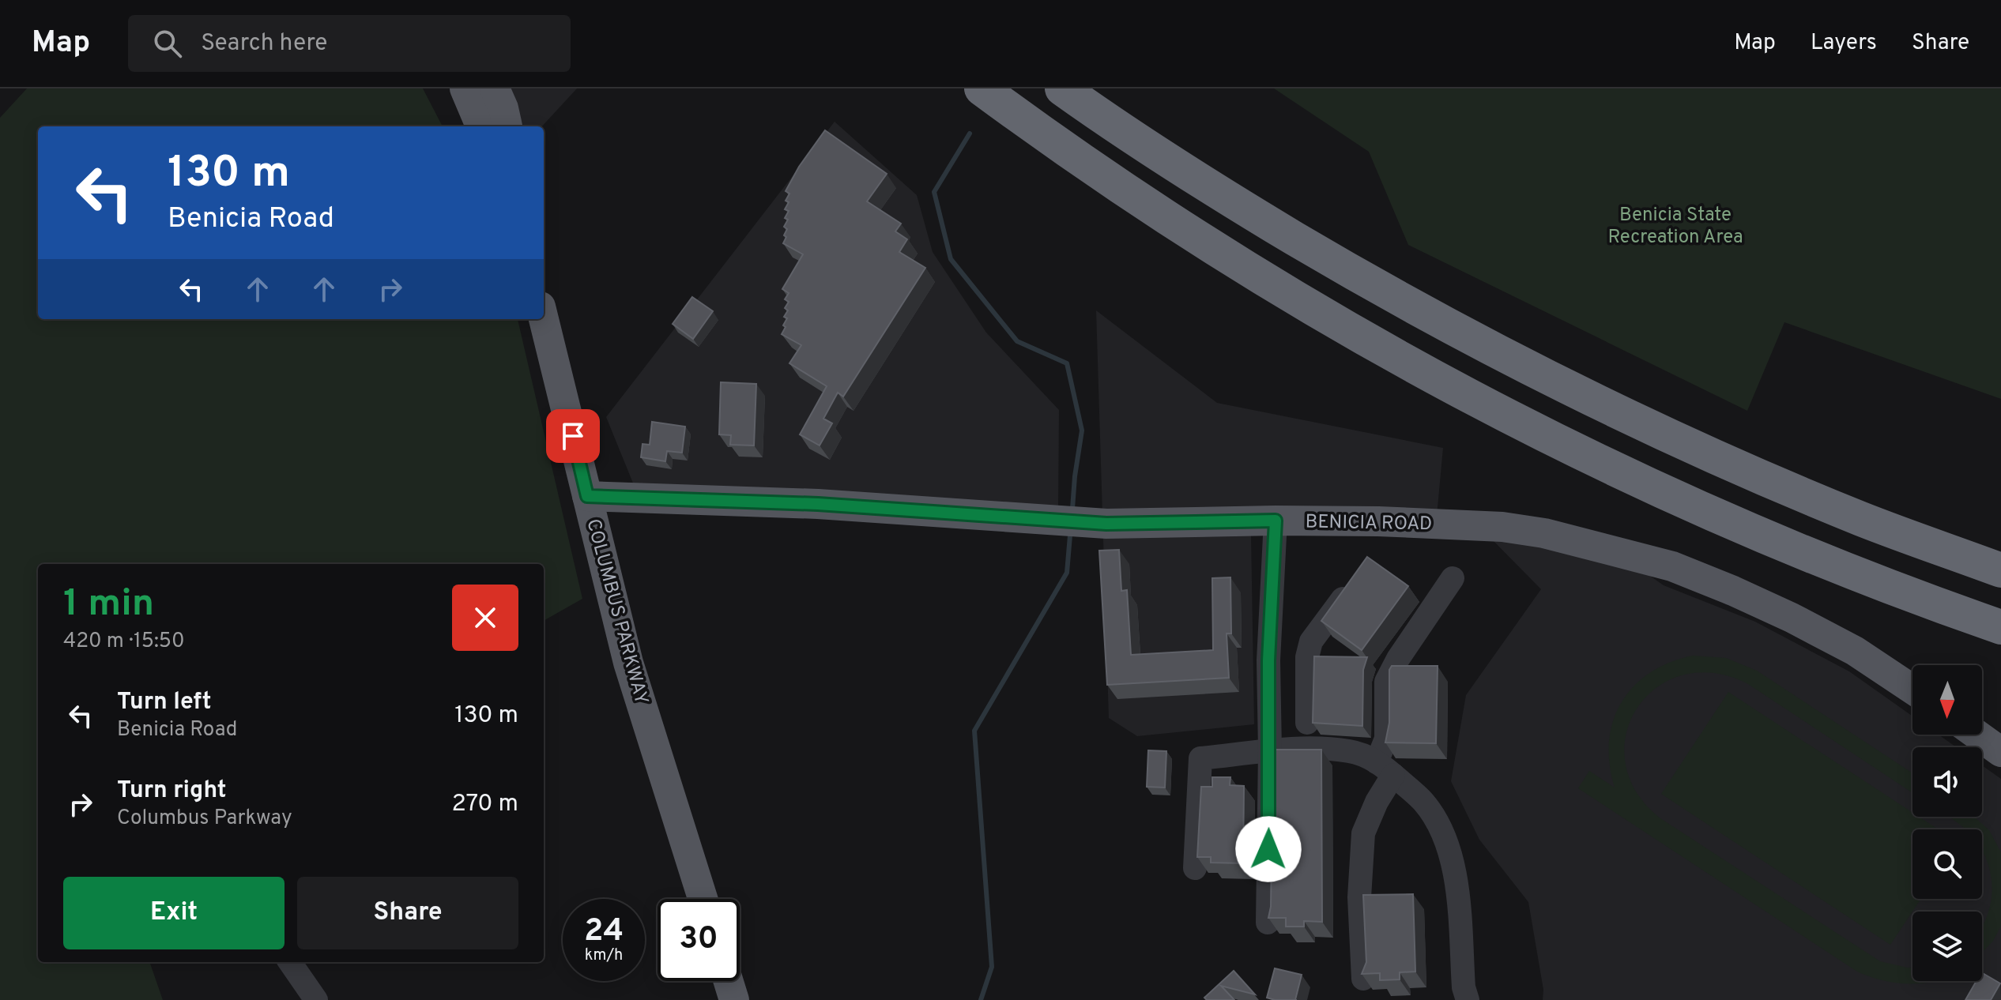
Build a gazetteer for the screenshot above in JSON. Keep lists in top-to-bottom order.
{
  "streets": {
    "main road": ["BENICIA ROAD", "COLUMBUS PARKWAY"]
  },
  "crossings": [
    ["BENICIA ROAD", "COLUMBUS PARKWAY"]
  ],
  "parks": ["Benicia State Recreation Area"],
  "north": "bottom",
  "page": {
    "header": "Map",
    "search": "Search here",
    "nav": ["Map", "Layers", "Share"],
    "turn": ["130 m", "Benicia Road"],
    "heading": ["1 min", "420 m · 15:50"],
    "list": [
      {
        "name": "Turn left",
        "note": "Benicia Road",
        "value": "130 m"
      },
      {
        "name": "Turn right",
        "note": "Columbus Parkway",
        "value": "270 m"
      }
    ],
    "buttons": ["Exit", "Share"],
    "speed": "24 km/h",
    "limit": "30"
  }
}
